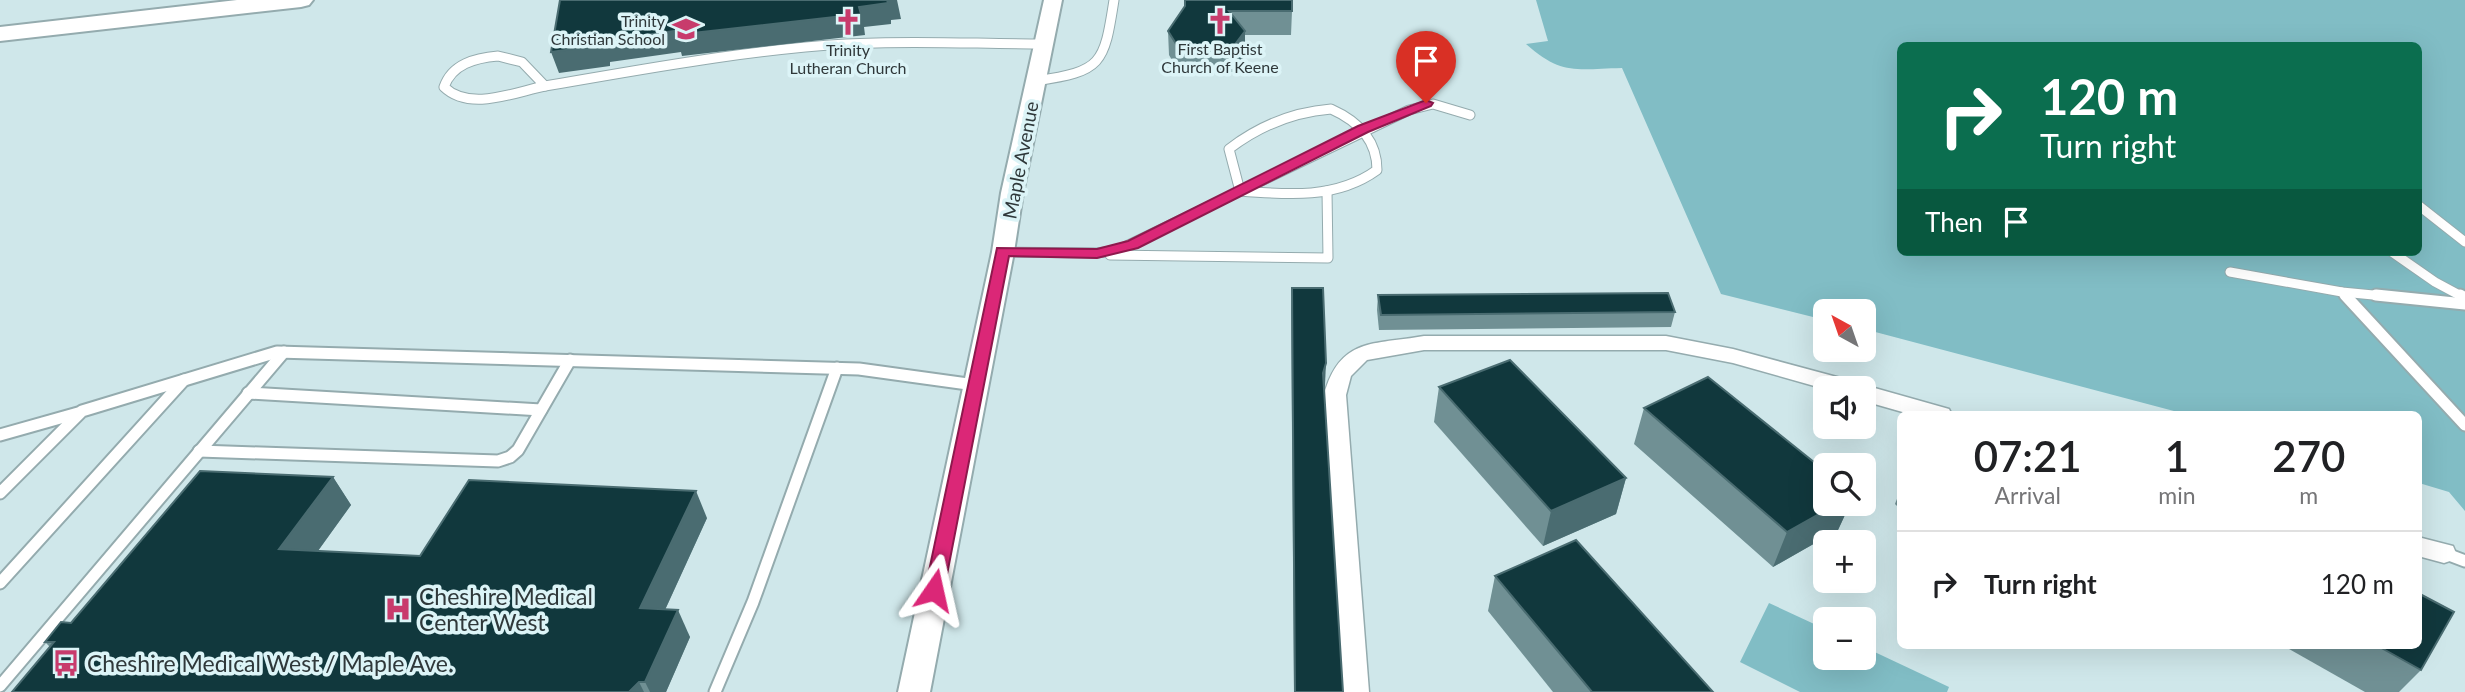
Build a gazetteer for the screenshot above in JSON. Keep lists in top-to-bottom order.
{
  "streets": {
    "street": ["Maple Avenue"]
  },
  "places": {
    "church": ["First Baptist Church of Keene", "Trinity Lutheran Church"],
    "school or university": ["Trinity Christian School"],
    "hospital": ["Cheshire Medical Center West"],
    "bus stop": ["Cheshire Medical West / Maple Ave."]
  },
  "north": "top left",
  "page": {
    "turn": ["120 m", "Turn right"],
    "then": "Then",
    "map_buttons": ["+", "−"],
    "eta": [
      "07:21",
      "Arrival",
      "1",
      "min",
      "270",
      "m"
    ],
    "list": [
      {
        "name": "Turn right",
        "value": "120 m"
      }
    ]
  }
}
